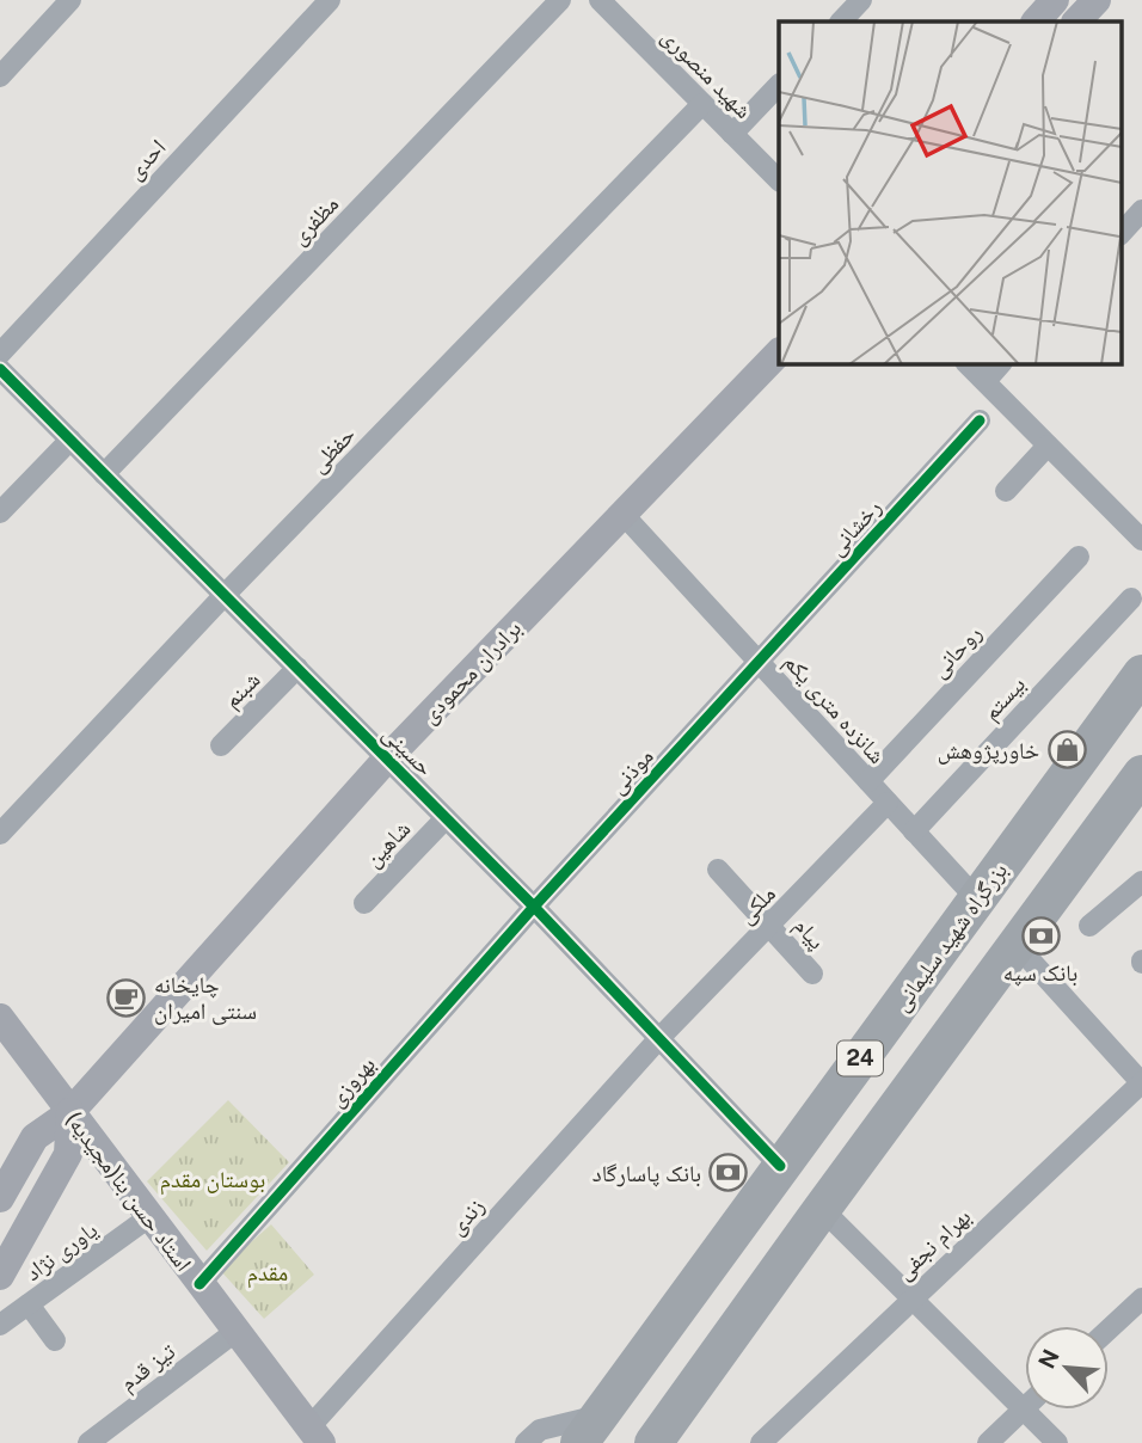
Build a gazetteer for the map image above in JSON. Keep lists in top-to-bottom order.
{
  "streets": {
    "highway": ["بزرگراه شهید سلیمانی", "24"],
    "main road": ["برادران محمودی", "استاد حسن بنا(مجیدیه)"],
    "street": [
      "شهید منصوری",
      "احدی",
      "مظفری",
      "حفظی",
      "رخشانی",
      "روحانی",
      "شبنم",
      "بیستم",
      "شانزده متری یکم",
      "حسینی",
      "موذنی",
      "شاهین",
      "ملکی",
      "پیام",
      "بهروزی",
      "زندی",
      "بهرام نجفی",
      "یاوری نژاد",
      "تیز قدم"
    ]
  },
  "crossings": [
    ["شهید منصوری", "حفظی"],
    ["مظفری", "حسینی"],
    ["حفظی", "حسینی"],
    ["رخشانی", "شانزده متری یکم"],
    ["رخشانی", "موذنی"],
    ["روحانی", "شانزده متری یکم"],
    ["برادران محمودی", "شانزده متری یکم"],
    ["برادران محمودی", "حسینی"],
    ["برادران محمودی", "استاد حسن بنا(مجیدیه)"],
    ["شبنم", "حسینی"],
    ["بیستم", "شانزده متری یکم"],
    ["شانزده متری یکم", "موذنی"],
    ["شانزده متری یکم", "ملکی"],
    ["شانزده متری یکم", "بزرگراه شهید سلیمانی"],
    ["حسینی", "موذنی"],
    ["حسینی", "شاهین"],
    ["حسینی", "ملکی"],
    ["حسینی", "بزرگراه شهید سلیمانی"],
    ["حسینی", "بهروزی"],
    ["حسینی", "زندی"],
    ["موذنی", "بهروزی"],
    ["ملکی", "پیام"],
    ["ملکی", "زندی"],
    ["بهروزی", "استاد حسن بنا(مجیدیه)"],
    ["استاد حسن بنا(مجیدیه)", "زندی"],
    ["استاد حسن بنا(مجیدیه)", "یاوری نژاد"],
    ["استاد حسن بنا(مجیدیه)", "تیز قدم"]
  ],
  "parks": ["بوستان مقدم", "مقدم"],
  "places": {
    "shop": ["خاورپژوهش"],
    "bank": ["بانک سپه", "بانک پاسارگاد"],
    "cafe": ["چایخانه سنتی امیران"]
  },
  "north": "top left"
}
